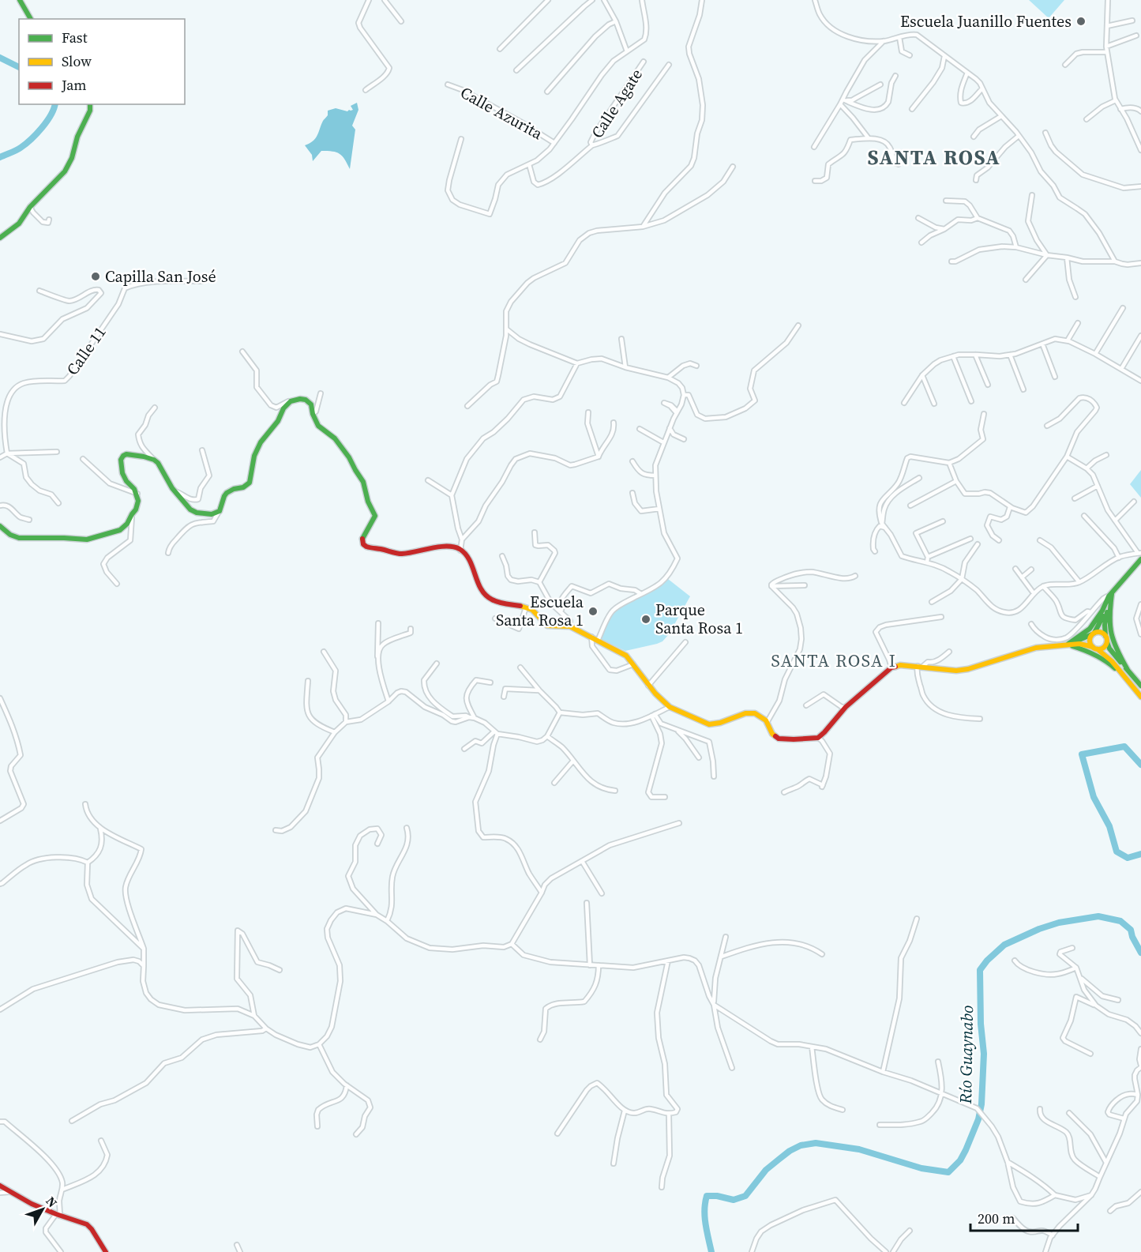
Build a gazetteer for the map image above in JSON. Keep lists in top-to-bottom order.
{
  "streets": {
    "street": ["Calle Agate", "Calle Azurita", "Calle 11"]
  },
  "districts": ["SANTA ROSA", "SANTA ROSA I"],
  "water": ["Río Guaynabo"],
  "places": [
    "Escuela Juanillo Fuentes",
    "Capilla San José",
    "Escuela Santa Rosa 1",
    "Parque Santa Rosa 1"
  ],
  "legend": ["Fast", "Slow", "Jam"],
  "scale_bar": "200 m",
  "north": "top right"
}
